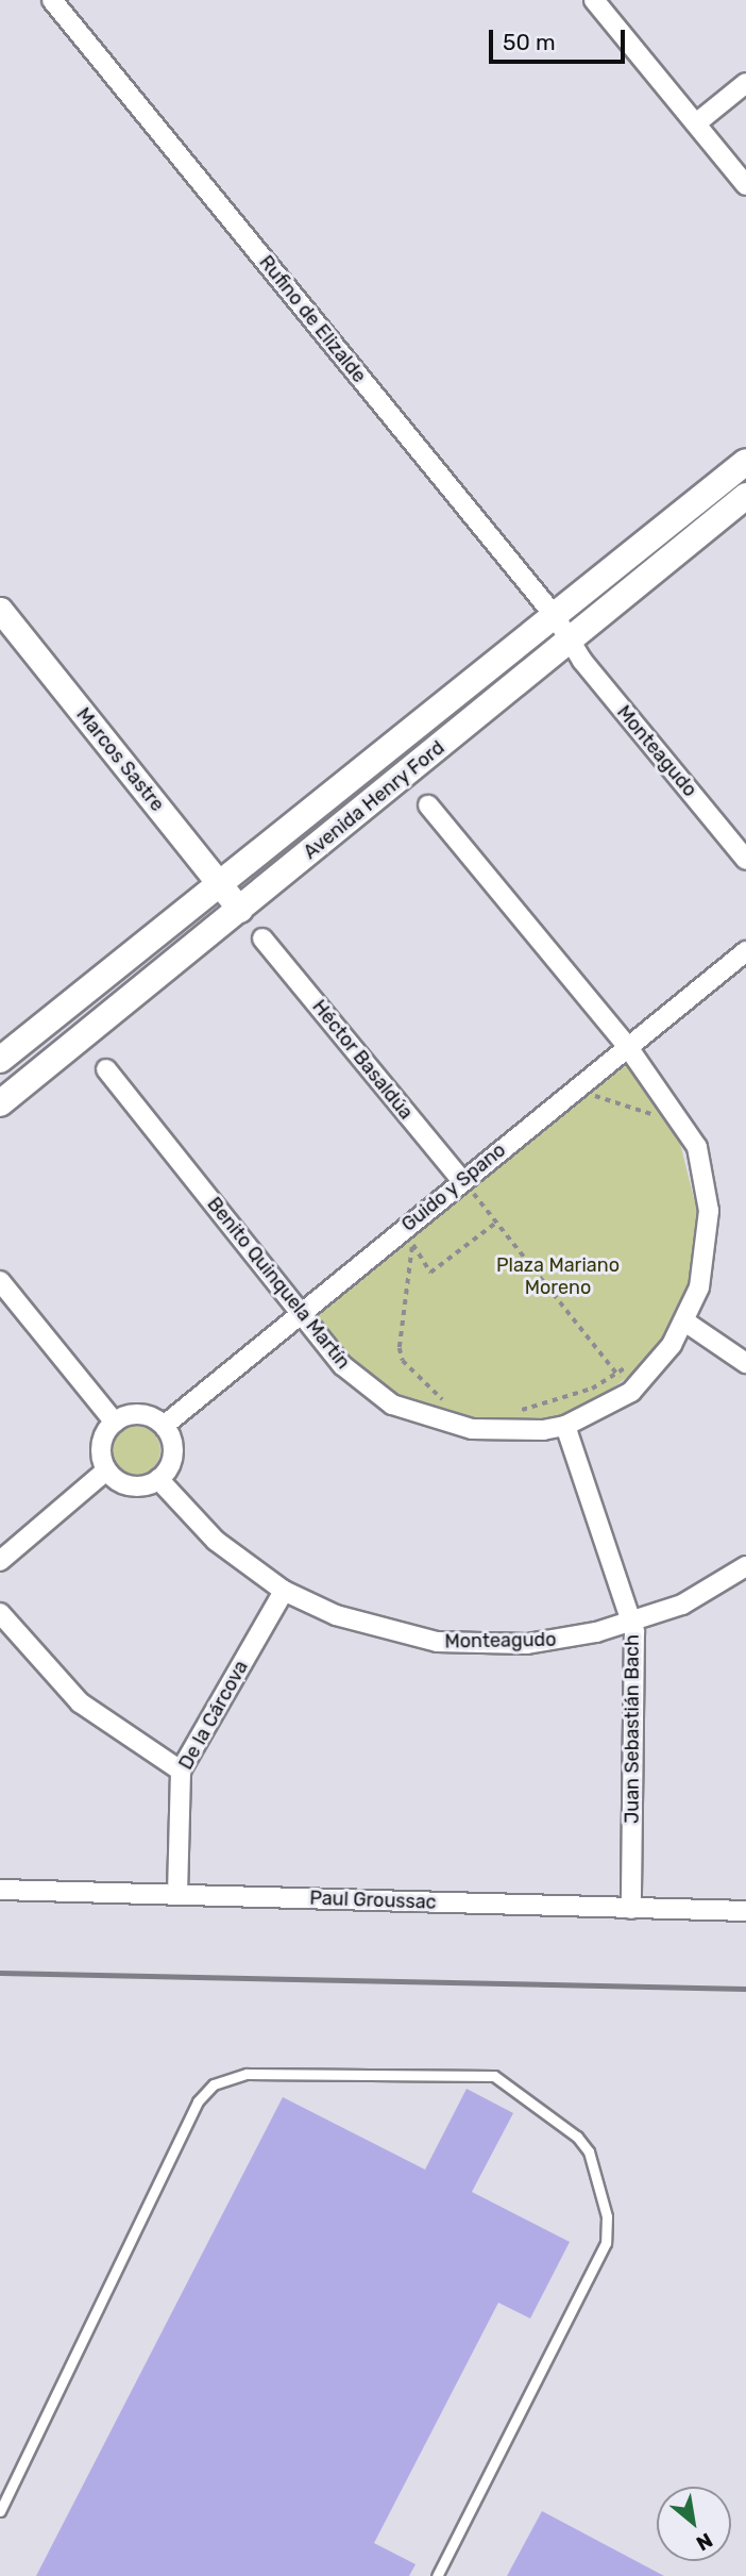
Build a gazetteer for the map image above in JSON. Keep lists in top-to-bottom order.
{
  "streets": {
    "main road": ["Avenida Henry Ford"],
    "street": [
      "Rufino de Elizalde",
      "Monteagudo",
      "Marcos Sastre",
      "Héctor Basaldúa",
      "Guido y Spano",
      "Benito Quinquela Martín",
      "De la Cárcova",
      "Juan Sebastián Bach",
      "Paul Groussac"
    ]
  },
  "crossings": [
    ["Rufino de Elizalde", "Monteagudo"],
    ["Rufino de Elizalde", "Avenida Henry Ford"],
    ["Monteagudo", "Avenida Henry Ford"],
    ["Monteagudo", "Guido y Spano"],
    ["Monteagudo", "De la Cárcova"],
    ["Monteagudo", "Juan Sebastián Bach"],
    ["Marcos Sastre", "Avenida Henry Ford"],
    ["Héctor Basaldúa", "Guido y Spano"],
    ["Guido y Spano", "Benito Quinquela Martín"],
    ["Benito Quinquela Martín", "Juan Sebastián Bach"],
    ["De la Cárcova", "Paul Groussac"],
    ["Juan Sebastián Bach", "Paul Groussac"]
  ],
  "parks": ["Plaza Mariano Moreno"],
  "scale_bar": "50 m",
  "north": "bottom right"
}
